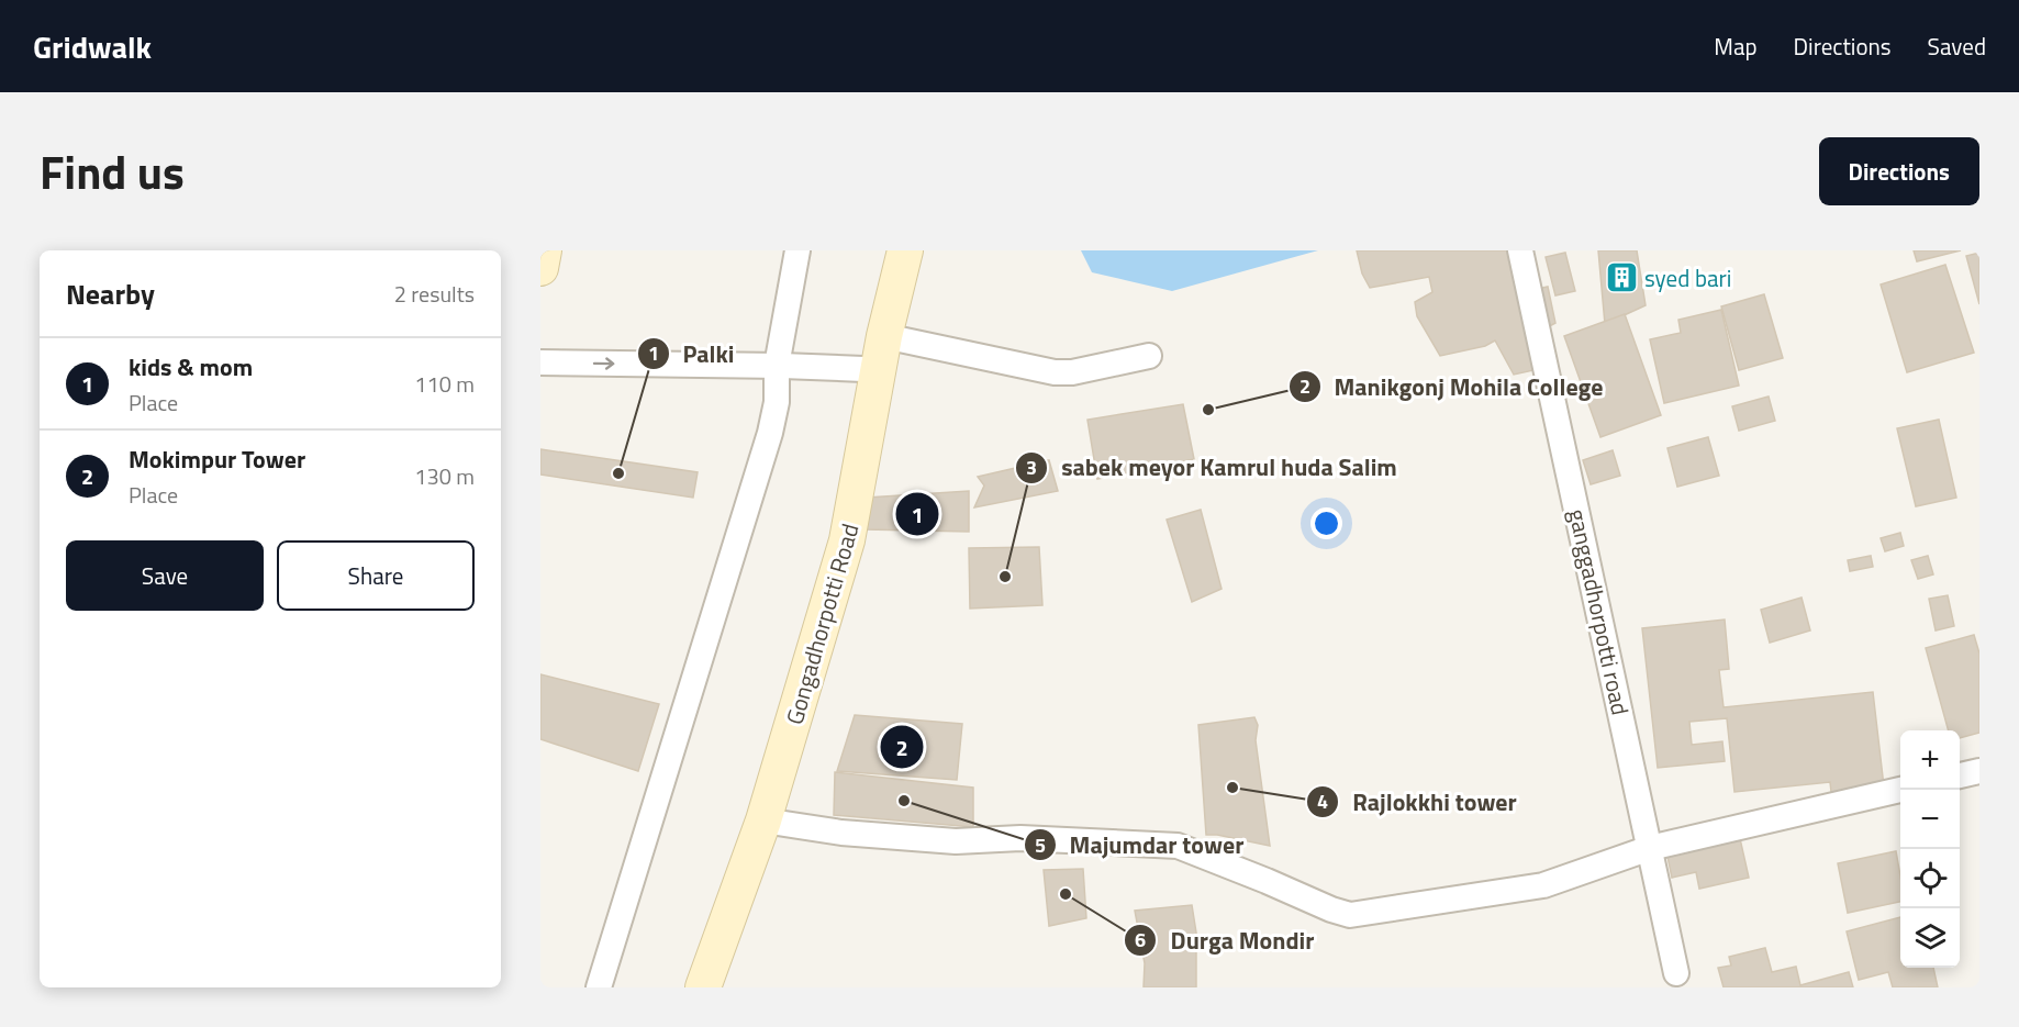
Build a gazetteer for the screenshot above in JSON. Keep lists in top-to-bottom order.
{
  "streets": {
    "street": ["ganggadhorpotti road", "Gongadhorpotti Road"]
  },
  "places": {
    "building": ["syed bari"],
    "other": [
      "Manikgonj Mohila College",
      "Palki",
      "sabek meyor Kamrul huda Salim",
      "Rajlokkhi tower",
      "Majumdar tower",
      "Durga Mondir"
    ]
  },
  "page": {
    "header": "Gridwalk",
    "nav": ["Map", "Directions", "Saved"],
    "title": "Find us",
    "buttons": [
      "Directions",
      ["Save", "Share"]
    ],
    "heading": ["Nearby", "2 results"],
    "list": [
      {
        "mark": "1",
        "name": "kids & mom",
        "note": "Place",
        "value": "110 m"
      },
      {
        "mark": "2",
        "name": "Mokimpur Tower",
        "note": "Place",
        "value": "130 m"
      }
    ],
    "pins": ["1", "2"],
    "map_buttons": ["+", "−"]
  }
}
